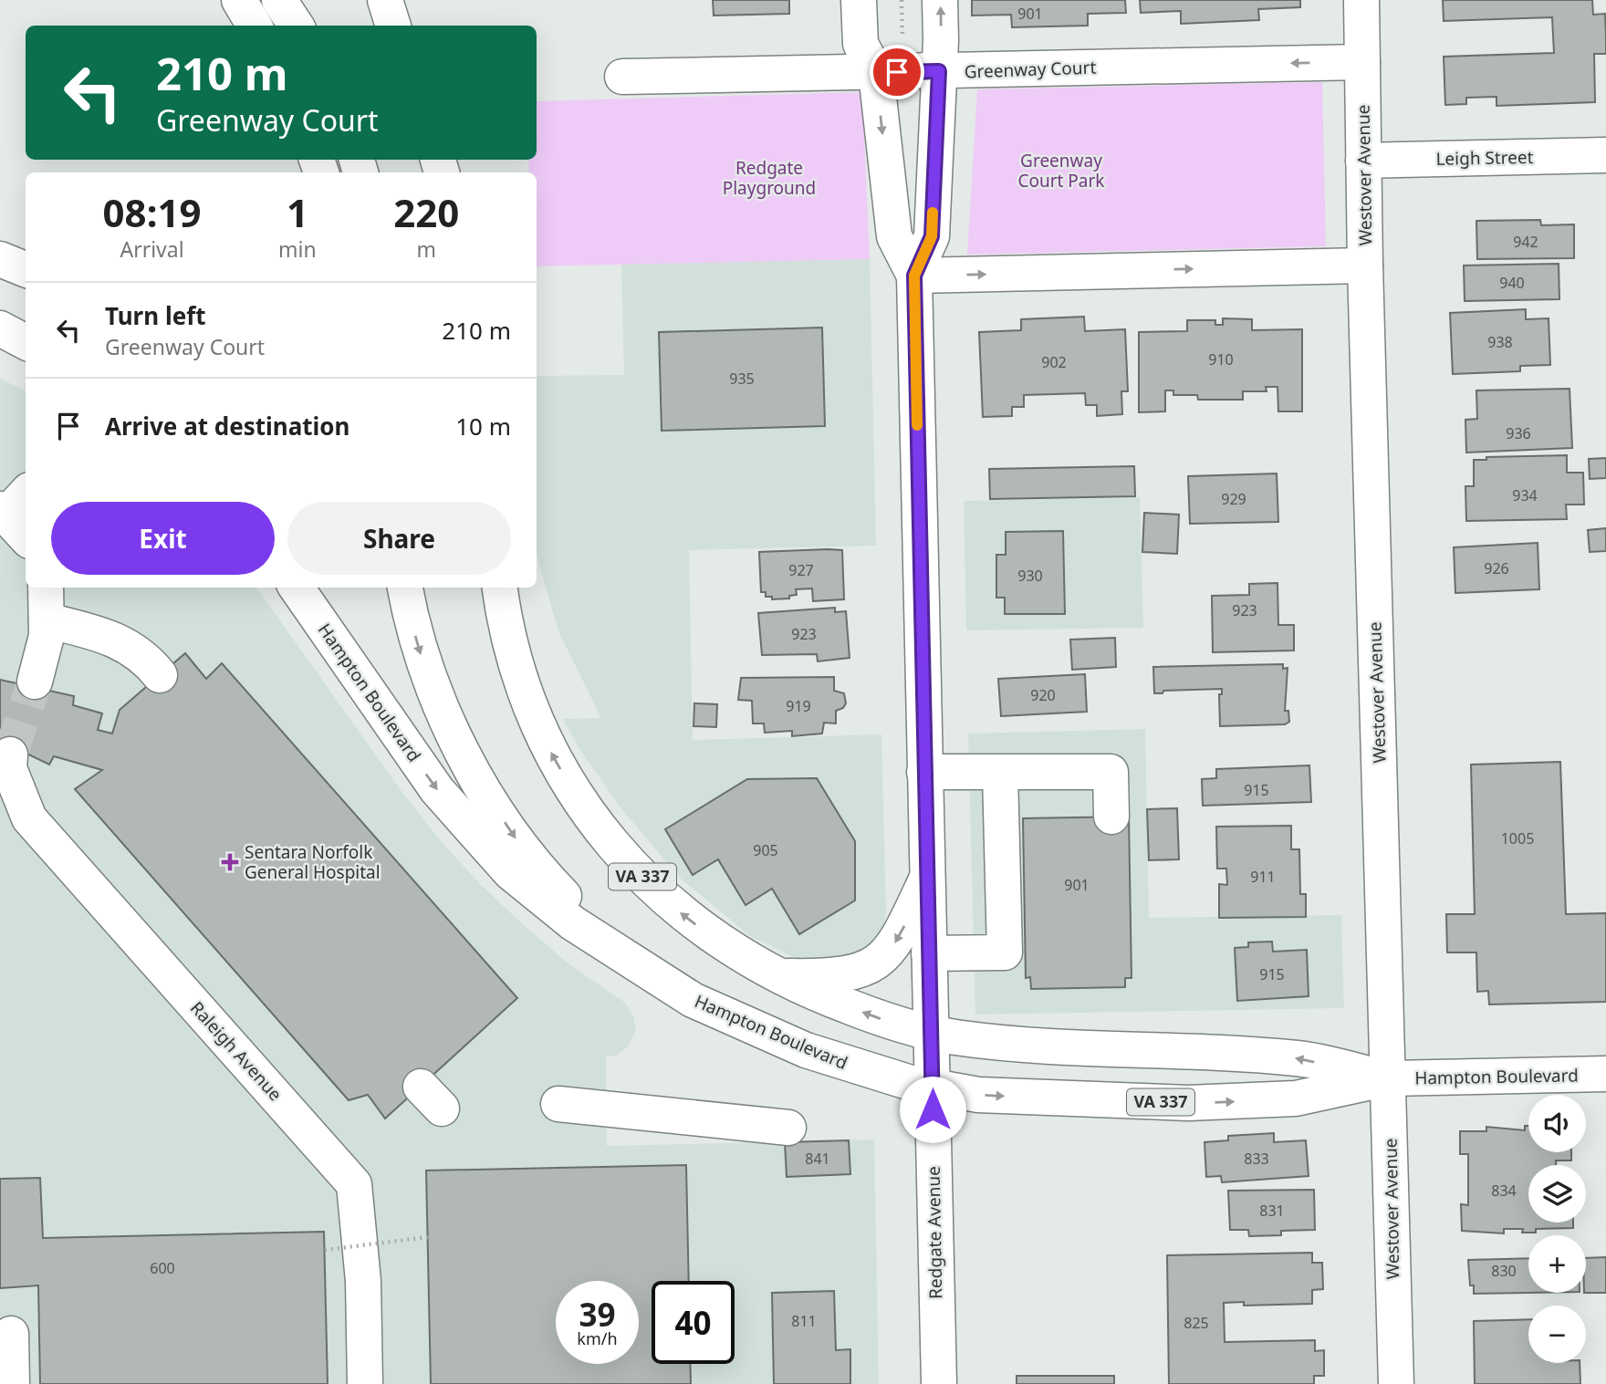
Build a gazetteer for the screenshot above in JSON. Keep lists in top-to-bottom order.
{
  "streets": {
    "main road": [
      "Greenway Court",
      "Leigh Street",
      "Westover Avenue",
      "Hampton Boulevard",
      "VA 337",
      "Raleigh Avenue",
      "Redgate Avenue"
    ]
  },
  "crossings": [
    ["Greenway Court", "Westover Avenue"],
    ["Greenway Court", "Redgate Avenue"],
    ["Leigh Street", "Westover Avenue"],
    ["Westover Avenue", "Hampton Boulevard"],
    ["Hampton Boulevard", "Redgate Avenue"]
  ],
  "parks": ["Greenway Court Park", "Redgate Playground"],
  "places": {
    "health": ["Sentara Norfolk General Hospital"]
  },
  "house_numbers": [
    "901",
    "942",
    "940",
    "938",
    "910",
    "902",
    "935",
    "936",
    "934",
    "929",
    "926",
    "927",
    "930",
    "923",
    "923",
    "920",
    "919",
    "915",
    "1005",
    "905",
    "911",
    "901",
    "915",
    "841",
    "833",
    "834",
    "831",
    "600",
    "830",
    "811",
    "825"
  ],
  "page": {
    "turn": ["210 m", "Greenway Court"],
    "eta": [
      "08:19",
      "Arrival",
      "1",
      "min",
      "220",
      "m"
    ],
    "list": [
      {
        "name": "Turn left",
        "note": "Greenway Court",
        "value": "210 m"
      },
      {
        "name": "Arrive at destination",
        "value": "10 m"
      }
    ],
    "buttons": ["Exit", "Share"],
    "map_buttons": ["+", "−"],
    "speed": "39 km/h",
    "limit": "40"
  }
}
